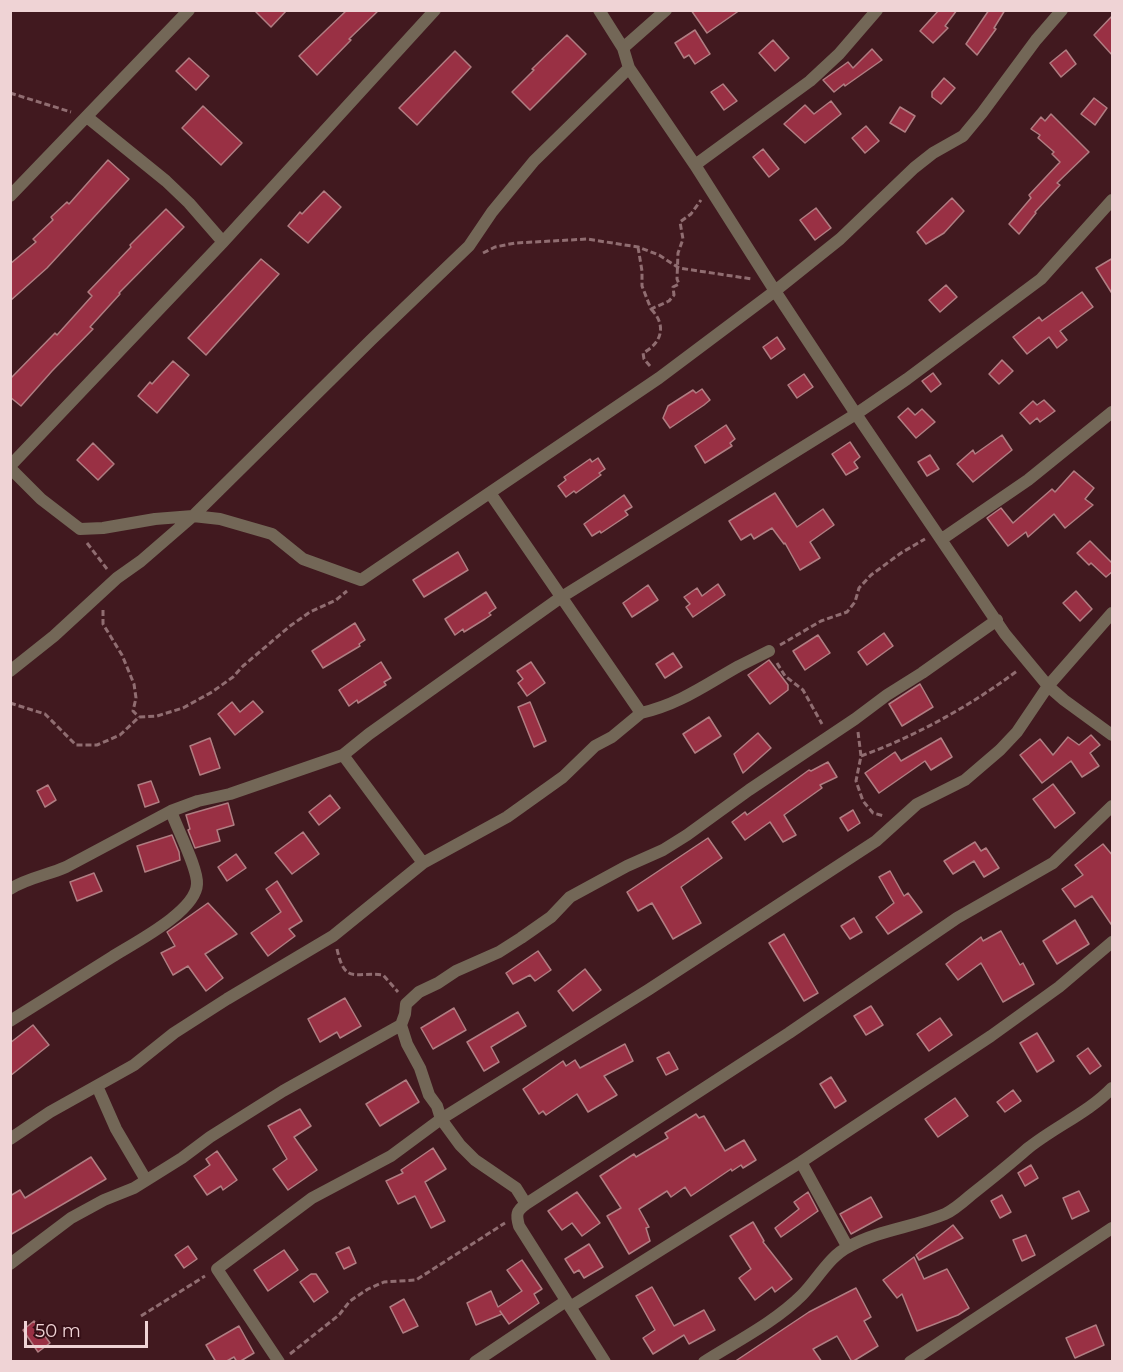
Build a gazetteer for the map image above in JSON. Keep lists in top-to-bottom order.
{
  "scale_bar": "50 m"
}
